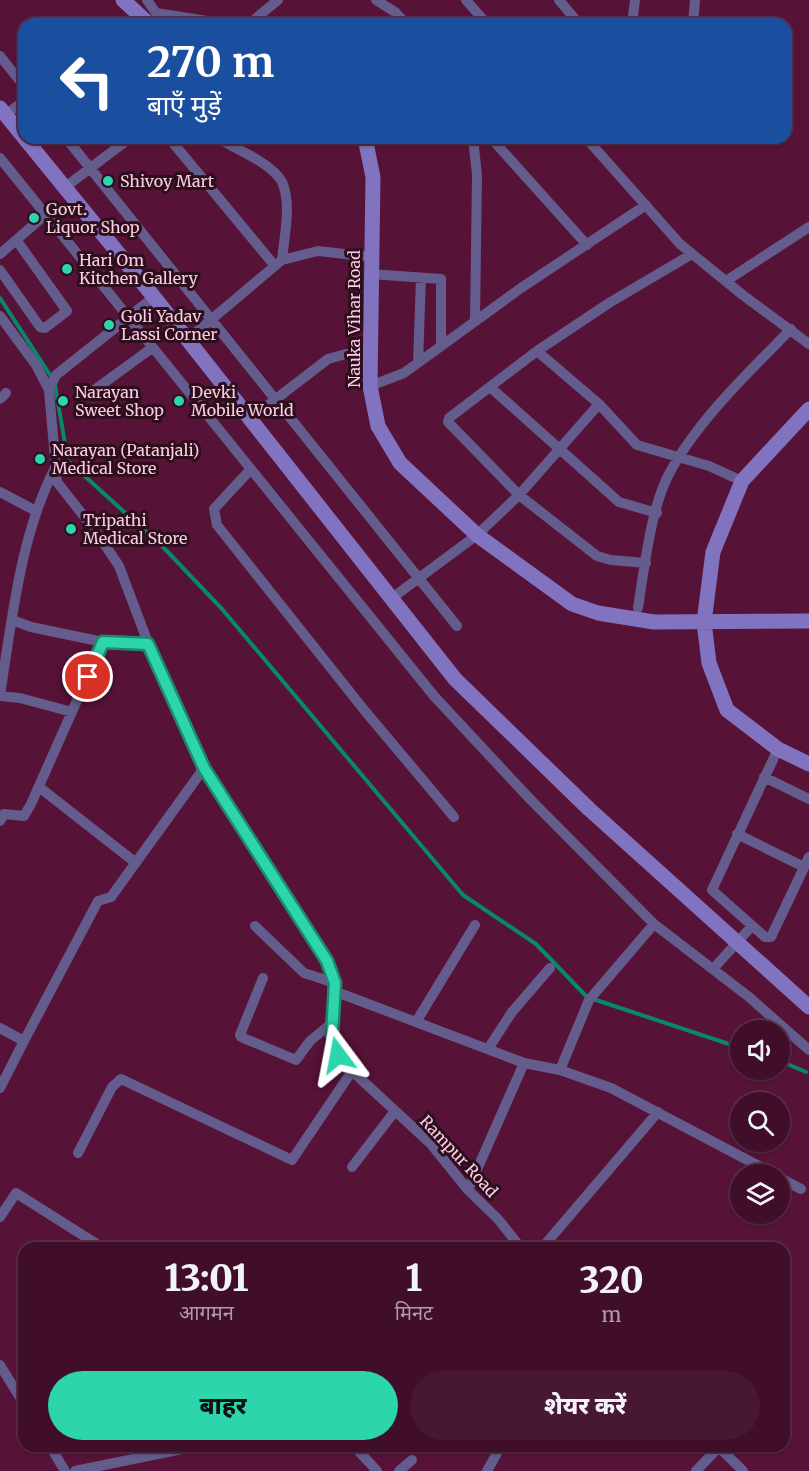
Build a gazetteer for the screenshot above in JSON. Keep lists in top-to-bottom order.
{
  "streets": {
    "street": ["Nauka Vihar Road", "Rampur Road"]
  },
  "places": [
    "Shivoy Mart",
    "Govt. Liquor Shop",
    "Hari Om Kitchen Gallery",
    "Goli Yadav Lassi Corner",
    "Narayan Sweet Shop",
    "Devki Mobile World",
    "Narayan (Patanjali) Medical Store",
    "Tripathi Medical Store"
  ],
  "page": {
    "turn": ["270 m", "बाएँ मुड़ें"],
    "eta": [
      "13:01",
      "आगमन",
      "1",
      "मिनट",
      "320",
      "m"
    ],
    "buttons": ["बाहर", "शेयर करें"]
  }
}
